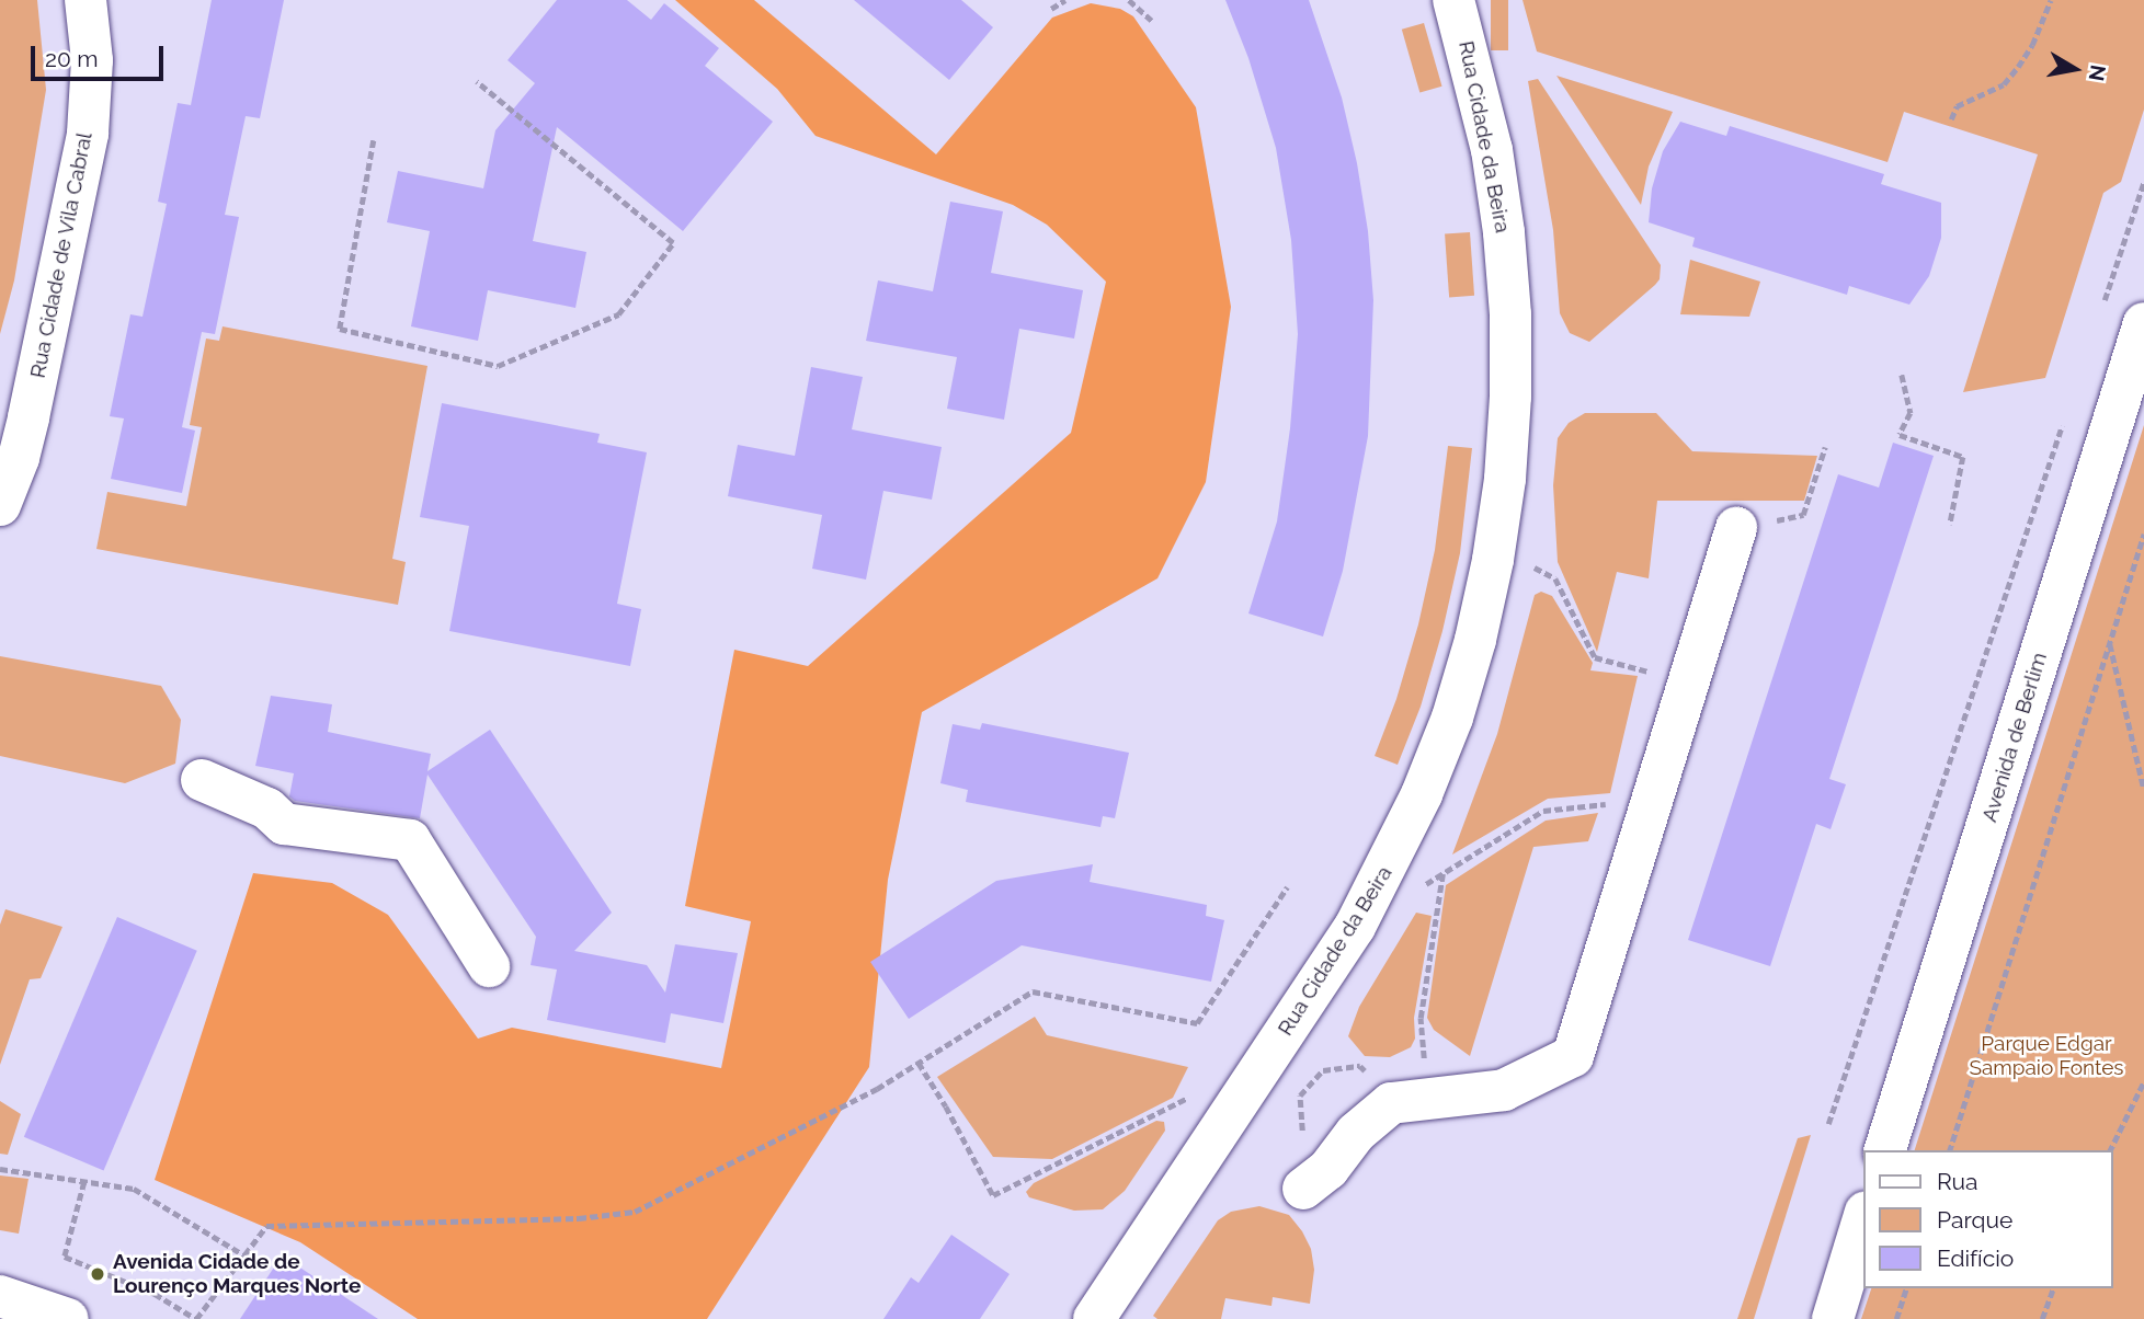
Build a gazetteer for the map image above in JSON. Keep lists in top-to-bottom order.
{
  "streets": {
    "street": ["Rua Cidade da Beira", "Rua Cidade de Vila Cabral", "Avenida de Berlim"]
  },
  "parks": ["Parque Edgar Sampaio Fontes"],
  "places": ["Avenida Cidade de Lourenço Marques Norte"],
  "legend": ["Rua", "Parque", "Edifício"],
  "scale_bar": "20 m",
  "north": "right"
}
